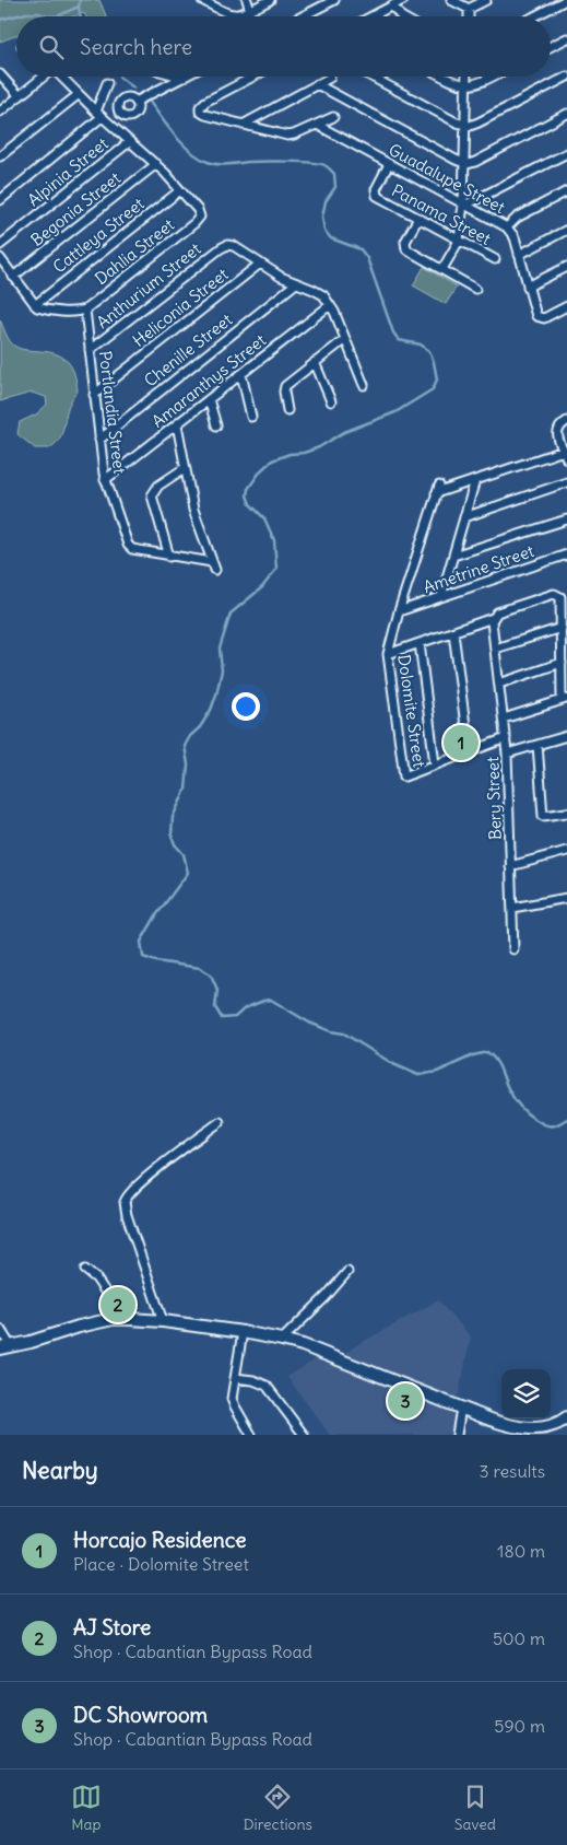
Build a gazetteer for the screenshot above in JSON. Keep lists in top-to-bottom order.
{
  "streets": {
    "street": [
      "Alpinia Street",
      "Guadalupe Street",
      "Begonia Street",
      "Panama Street",
      "Cattleya Street",
      "Dahlia Street",
      "Anthurium Street",
      "Heliconia Street",
      "Chenille Street",
      "Amaranthys Street",
      "Portlandia Street",
      "Ametrine Street",
      "Dolomite Street",
      "Bery Street"
    ]
  },
  "crossings": [
    ["Guadalupe Street", "Panama Street"],
    ["Cattleya Street", "Dahlia Street"],
    ["Dahlia Street", "Portlandia Street"],
    ["Anthurium Street", "Heliconia Street"],
    ["Anthurium Street", "Portlandia Street"],
    ["Heliconia Street", "Portlandia Street"],
    ["Chenille Street", "Portlandia Street"],
    ["Amaranthys Street", "Portlandia Street"],
    ["Ametrine Street", "Dolomite Street"],
    ["Dolomite Street", "Bery Street"]
  ],
  "page": {
    "search": "Search here",
    "pins": ["1", "2", "3"],
    "heading": ["Nearby", "3 results"],
    "list": [
      {
        "mark": "1",
        "name": "Horcajo Residence",
        "note": "Place · Dolomite Street",
        "value": "180 m"
      },
      {
        "mark": "2",
        "name": "AJ Store",
        "note": "Shop · Cabantian Bypass Road",
        "value": "500 m"
      },
      {
        "mark": "3",
        "name": "DC Showroom",
        "note": "Shop · Cabantian Bypass Road",
        "value": "590 m"
      }
    ],
    "nav": ["Map", "Directions", "Saved"]
  }
}
